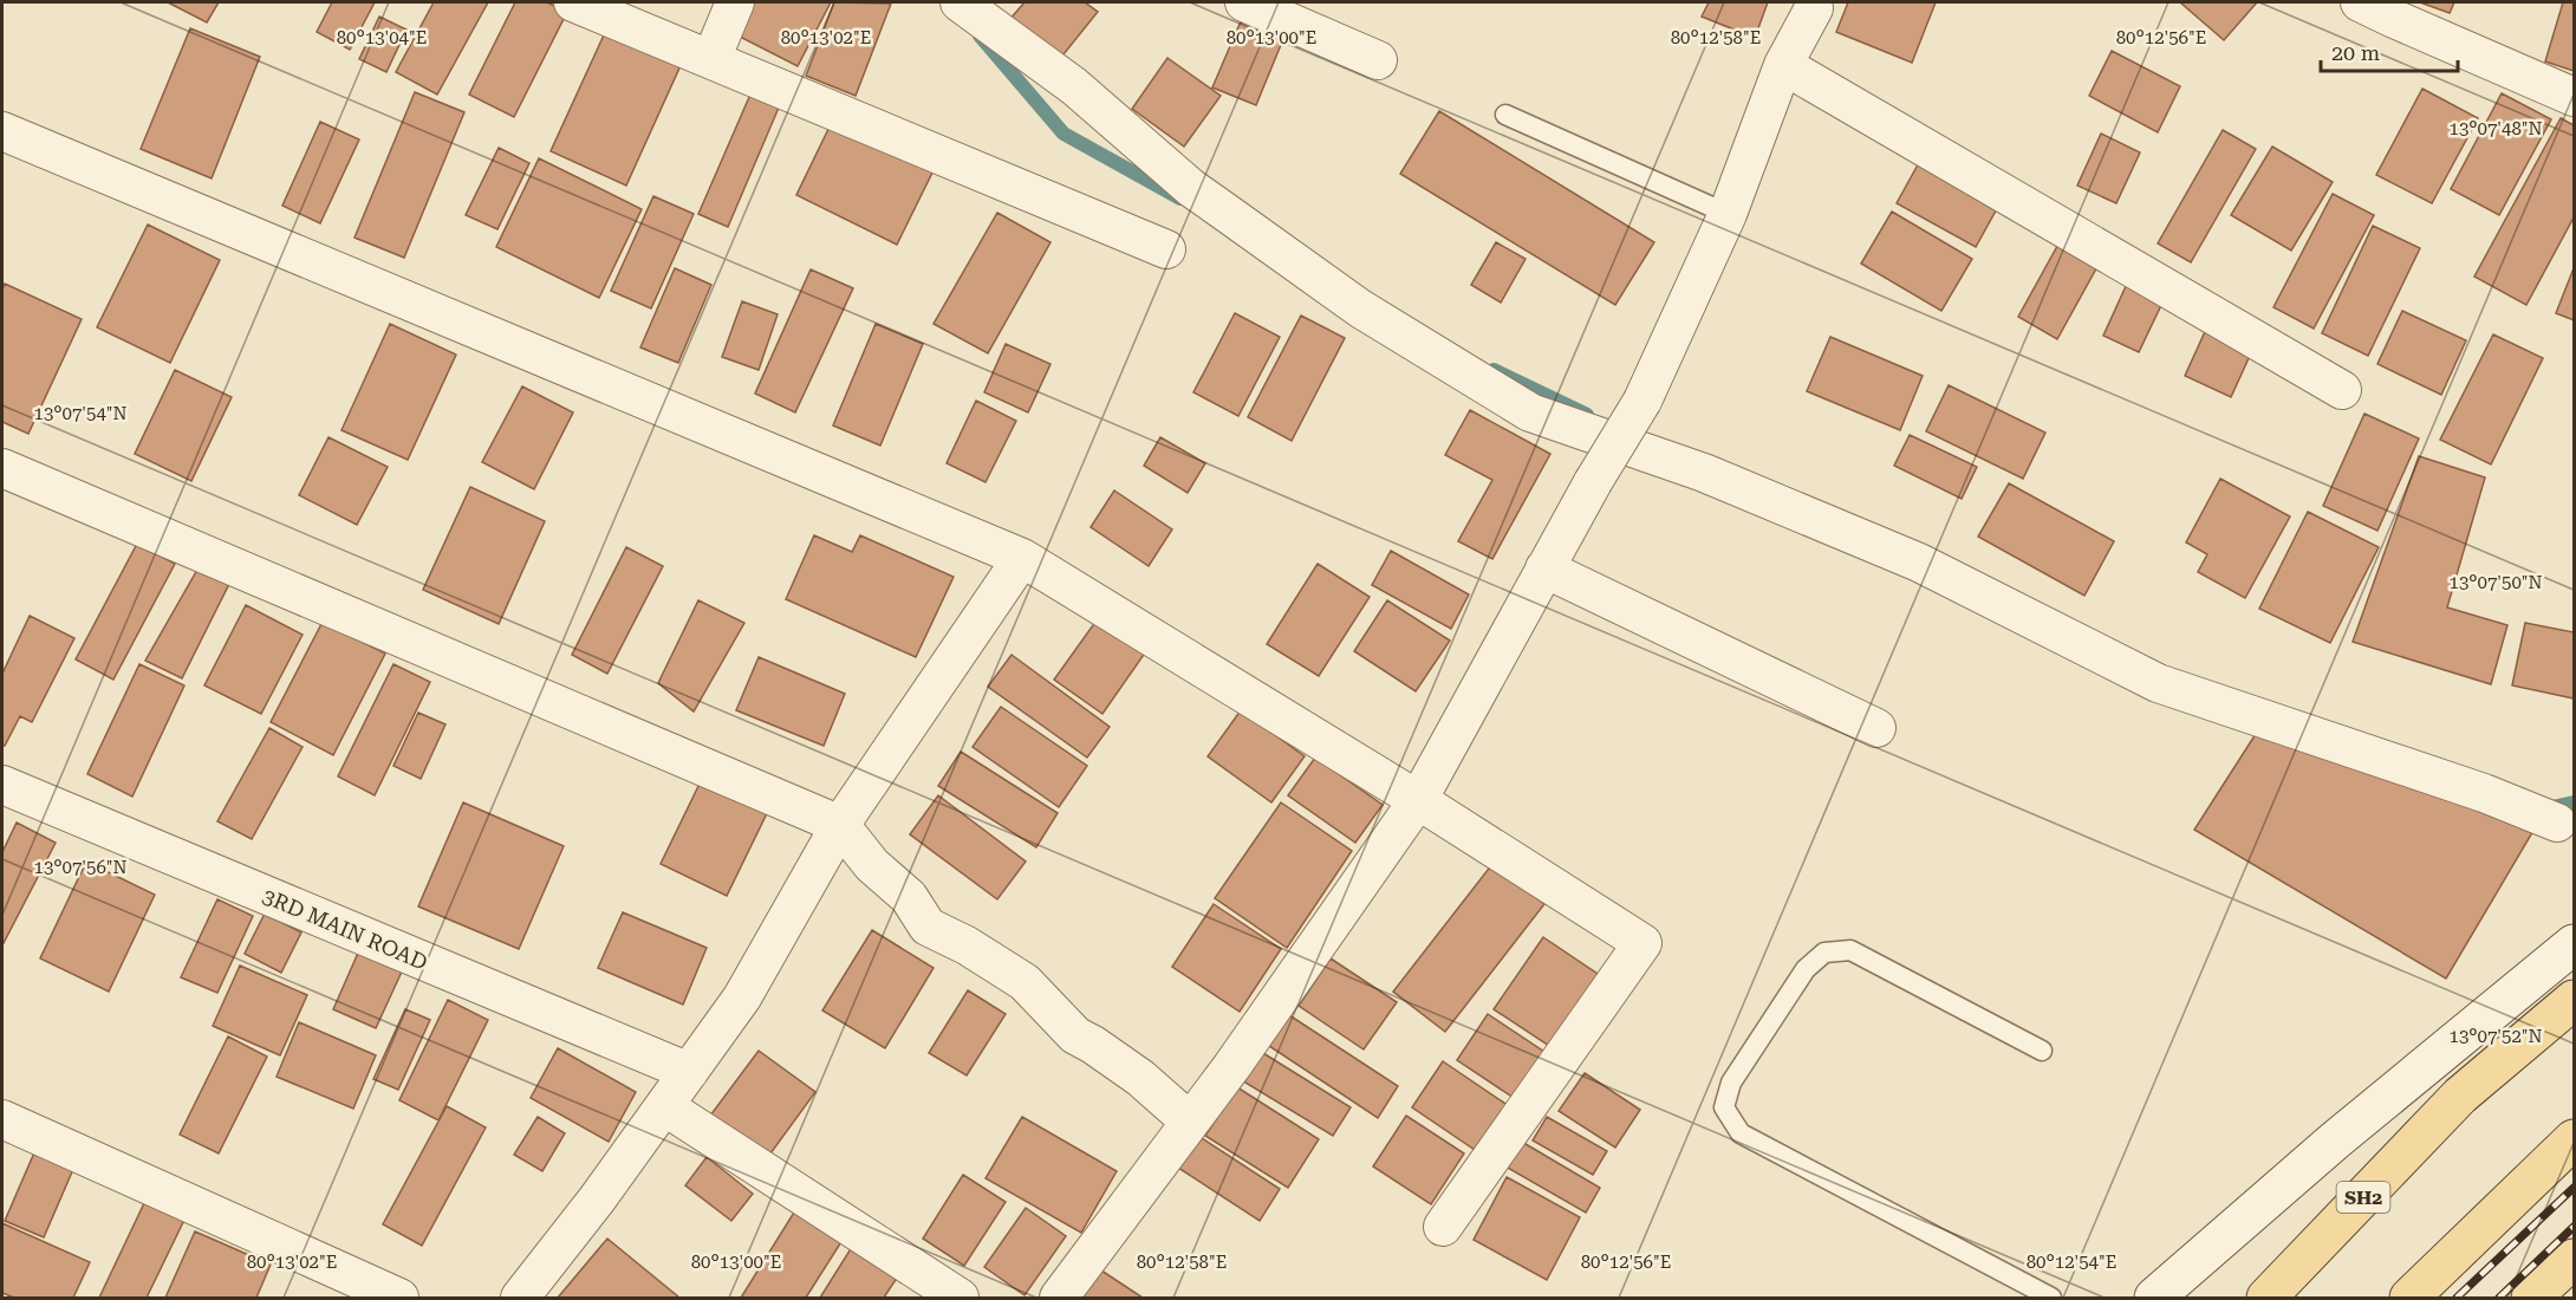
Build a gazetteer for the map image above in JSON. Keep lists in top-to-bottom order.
{
  "streets": {
    "main road": ["SH2"],
    "street": ["3RD MAIN ROAD"]
  },
  "scale_bar": "20 m",
  "coordinates": [
    "80°13'04\"E",
    "80°13'02\"E",
    "80°13'00\"E",
    "80°12'58\"E",
    "80°12'56\"E",
    "13°07'48\"N",
    "13°07'54\"N",
    "13°07'50\"N",
    "13°07'56\"N",
    "13°07'52\"N",
    "80°12'54\"E"
  ]
}
